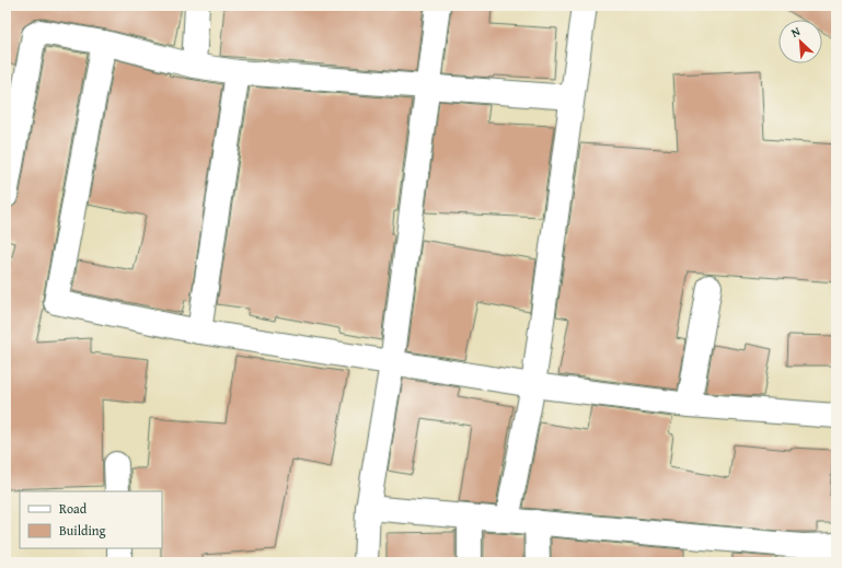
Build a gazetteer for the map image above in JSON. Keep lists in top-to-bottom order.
{
  "legend": ["Road", "Building"],
  "north": "top left"
}
